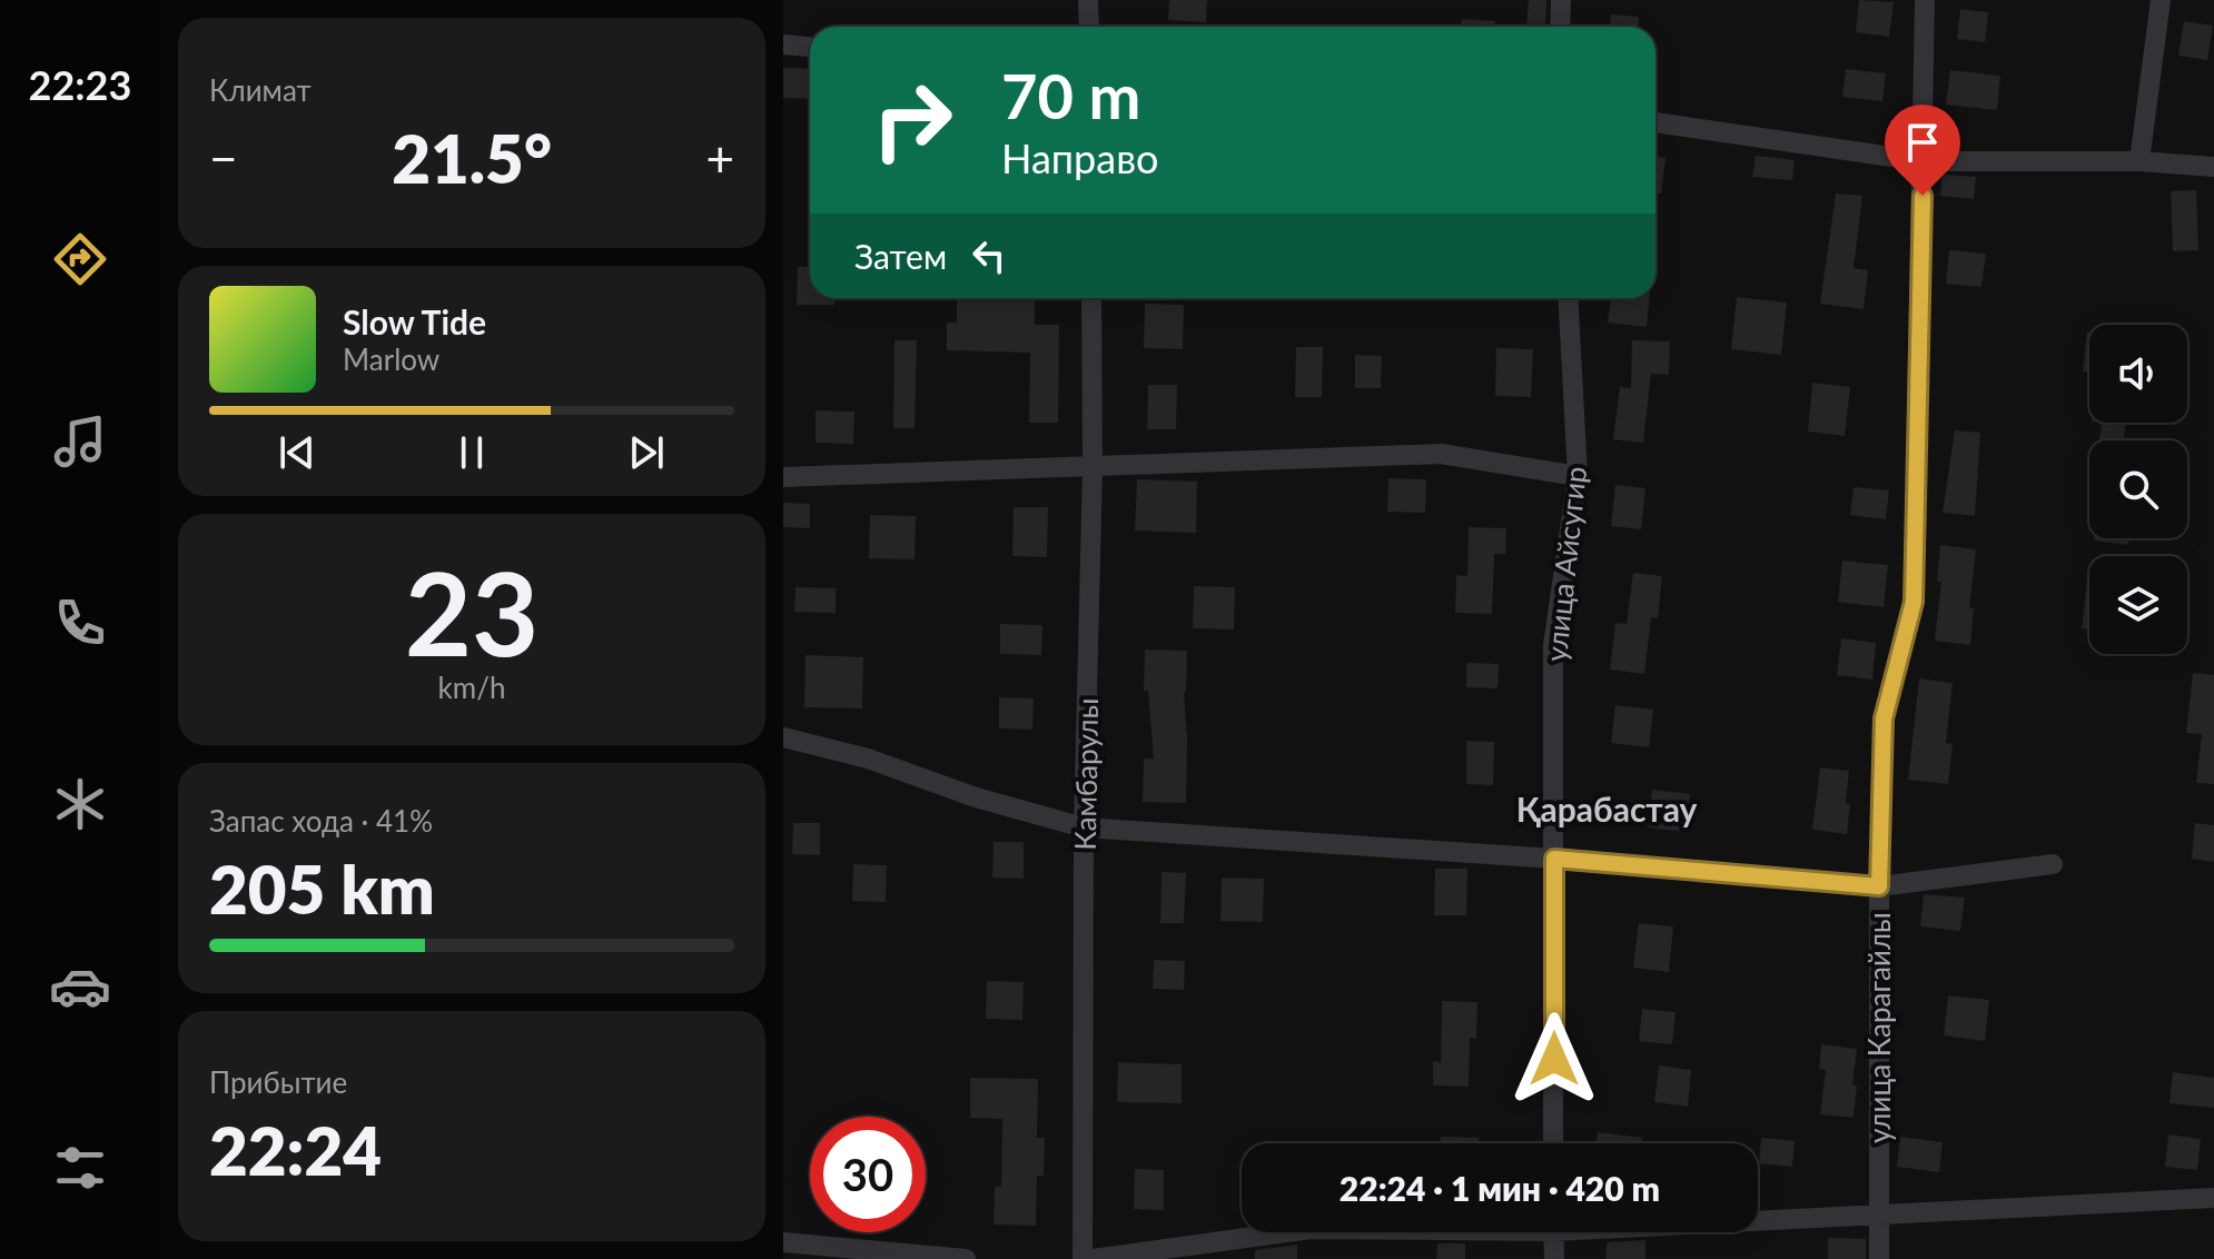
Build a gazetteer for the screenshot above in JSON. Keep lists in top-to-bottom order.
{
  "streets": {
    "street": ["улица Айсугир", "Камбарулы", "улица Карагайлы"]
  },
  "districts": ["Қарабастау"],
  "page": {
    "tabs": "22:23",
    "tile": [
      "Климат",
      ["23", "km/h"],
      ["Запас хода · 41%", "205 km"],
      ["Прибытие", "22:24"]
    ],
    "turn": ["70 m", "Направо"],
    "heat": ["−", "21.5°", "+"],
    "then": "Затем",
    "song": ["Slow Tide", "Marlow"],
    "limit": "30",
    "trip": "22:24 · 1 мин · 420 m"
  }
}
